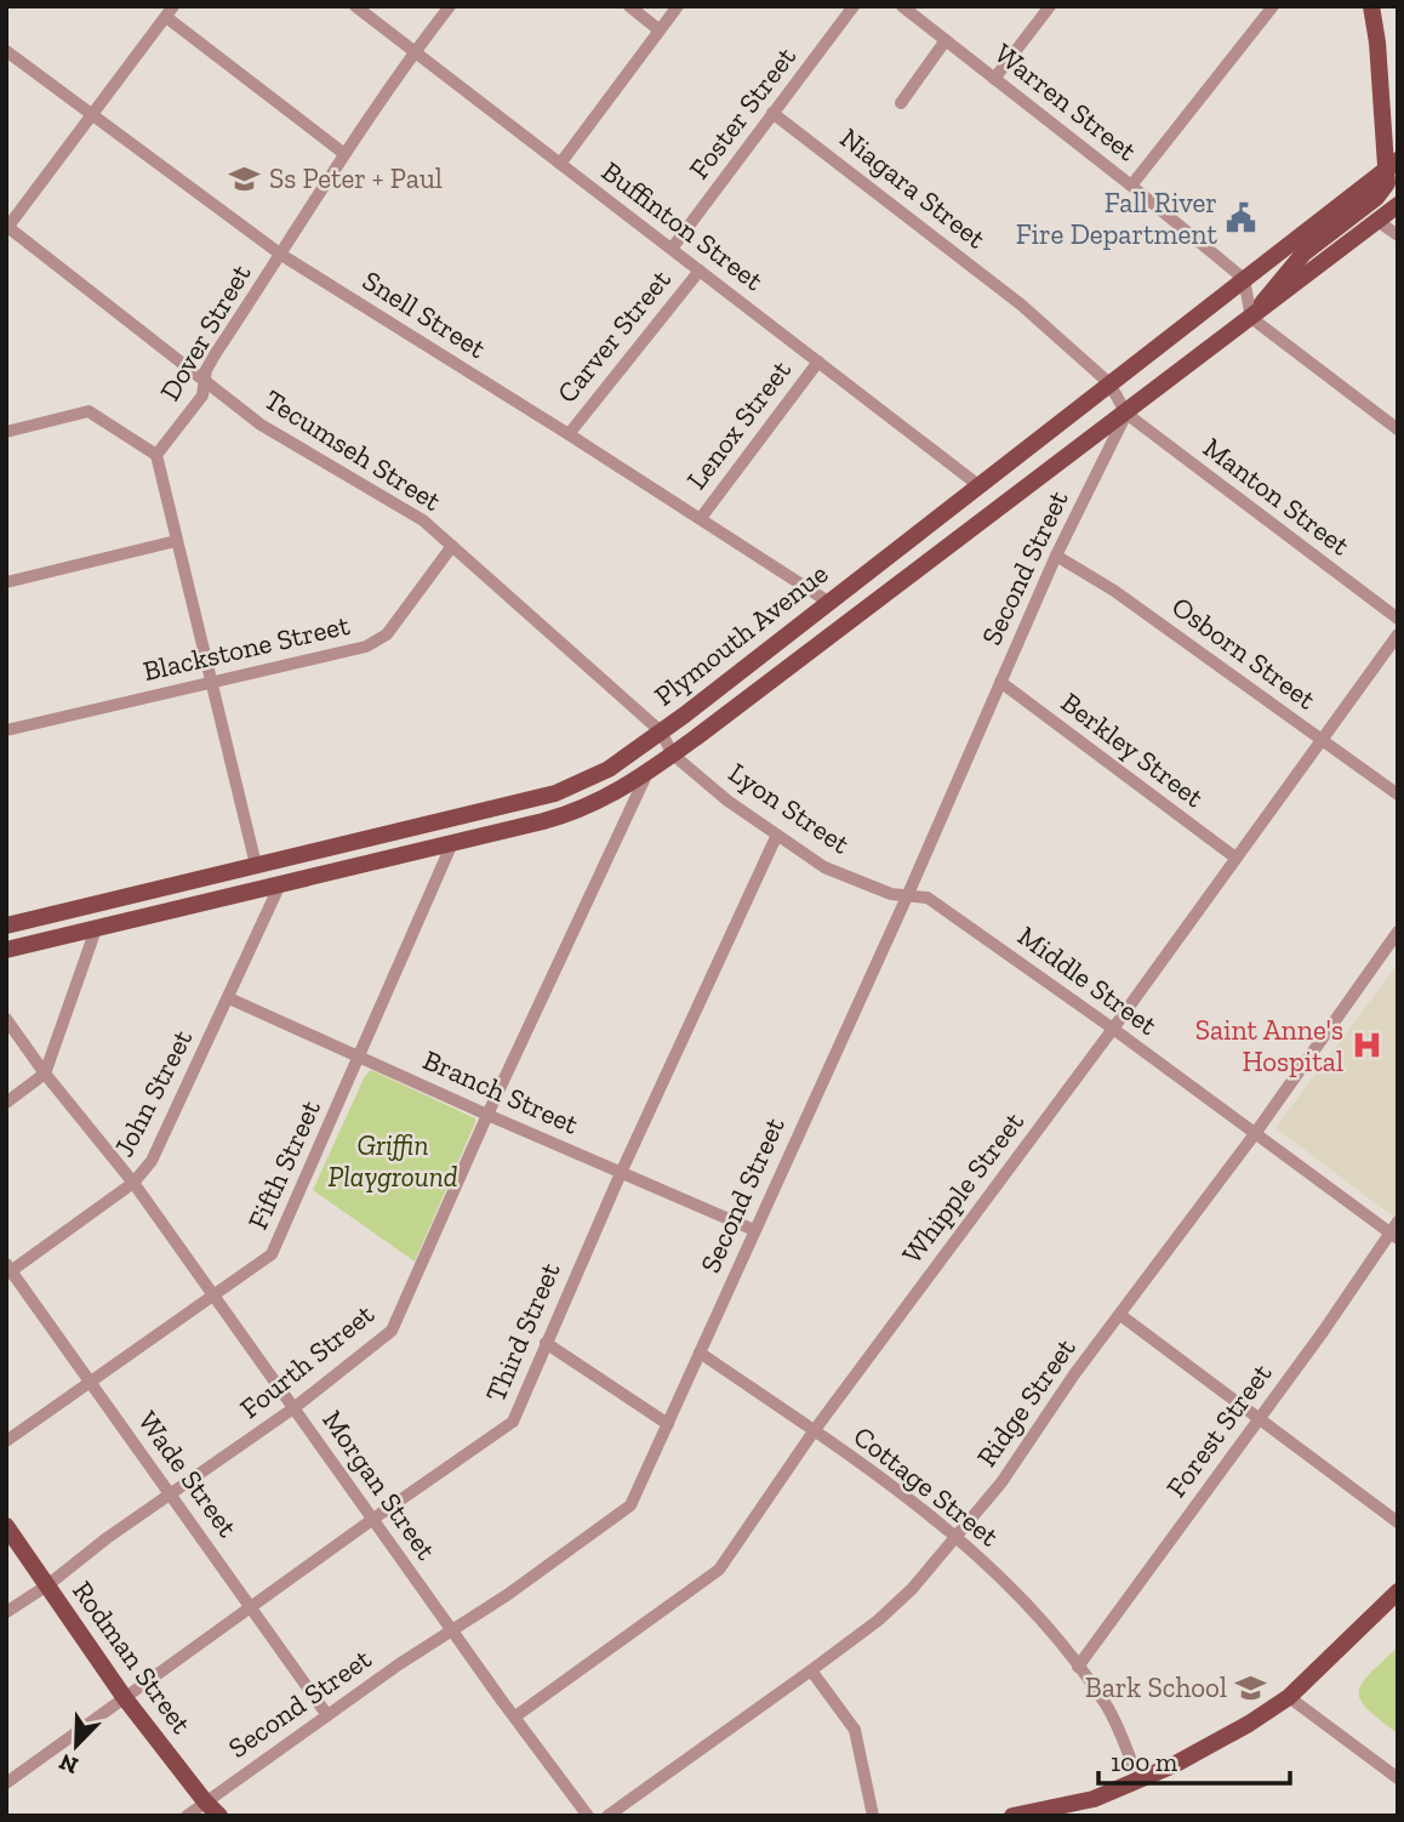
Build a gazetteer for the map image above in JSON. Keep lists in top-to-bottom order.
{
  "streets": {
    "main road": ["Plymouth Avenue", "Rodman Street"],
    "street": [
      "Warren Street",
      "Foster Street",
      "Niagara Street",
      "Buffinton Street",
      "Snell Street",
      "Dover Street",
      "Carver Street",
      "Lenox Street",
      "Tecumseh Street",
      "Manton Street",
      "Second Street",
      "Blackstone Street",
      "Osborn Street",
      "Berkley Street",
      "Lyon Street",
      "Middle Street",
      "Branch Street",
      "John Street",
      "Fifth Street",
      "Whipple Street",
      "Third Street",
      "Fourth Street",
      "Ridge Street",
      "Forest Street",
      "Wade Street",
      "Morgan Street",
      "Cottage Street"
    ]
  },
  "crossings": [
    ["Warren Street", "Plymouth Avenue"],
    ["Foster Street", "Niagara Street"],
    ["Foster Street", "Buffinton Street"],
    ["Niagara Street", "Manton Street"],
    ["Niagara Street", "Second Street"],
    ["Niagara Street", "Plymouth Avenue"],
    ["Buffinton Street", "Dover Street"],
    ["Buffinton Street", "Carver Street"],
    ["Buffinton Street", "Lenox Street"],
    ["Buffinton Street", "Plymouth Avenue"],
    ["Snell Street", "Dover Street"],
    ["Snell Street", "Carver Street"],
    ["Snell Street", "Lenox Street"],
    ["Snell Street", "Plymouth Avenue"],
    ["Dover Street", "Tecumseh Street"],
    ["Tecumseh Street", "Plymouth Avenue"],
    ["Tecumseh Street", "Blackstone Street"],
    ["Tecumseh Street", "Lyon Street"],
    ["Manton Street", "Second Street"],
    ["Manton Street", "Plymouth Avenue"],
    ["Second Street", "Plymouth Avenue"],
    ["Second Street", "Osborn Street"],
    ["Second Street", "Berkley Street"],
    ["Second Street", "Lyon Street"],
    ["Second Street", "Middle Street"],
    ["Second Street", "Branch Street"],
    ["Second Street", "Wade Street"],
    ["Second Street", "Morgan Street"],
    ["Second Street", "Cottage Street"],
    ["Second Street", "Rodman Street"],
    ["Plymouth Avenue", "Lyon Street"],
    ["Plymouth Avenue", "John Street"],
    ["Plymouth Avenue", "Fifth Street"],
    ["Plymouth Avenue", "Fourth Street"],
    ["Osborn Street", "Whipple Street"],
    ["Berkley Street", "Whipple Street"],
    ["Lyon Street", "Middle Street"],
    ["Lyon Street", "Third Street"],
    ["Middle Street", "Whipple Street"],
    ["Middle Street", "Ridge Street"],
    ["Middle Street", "Forest Street"],
    ["Branch Street", "John Street"],
    ["Branch Street", "Fifth Street"],
    ["Branch Street", "Third Street"],
    ["Branch Street", "Fourth Street"],
    ["John Street", "Wade Street"],
    ["John Street", "Morgan Street"],
    ["Fifth Street", "Wade Street"],
    ["Fifth Street", "Morgan Street"],
    ["Whipple Street", "Morgan Street"],
    ["Whipple Street", "Cottage Street"],
    ["Third Street", "Wade Street"],
    ["Third Street", "Morgan Street"],
    ["Third Street", "Rodman Street"],
    ["Fourth Street", "Wade Street"],
    ["Fourth Street", "Morgan Street"],
    ["Fourth Street", "Rodman Street"],
    ["Ridge Street", "Cottage Street"],
    ["Forest Street", "Cottage Street"]
  ],
  "parks": ["Griffin Playground"],
  "places": {
    "school or university": ["Ss Peter + Paul", "Bark School"],
    "public building": ["Fall River Fire Department"],
    "hospital": ["Saint Anne's Hospital"]
  },
  "scale_bar": "100 m",
  "north": "bottom left"
}
